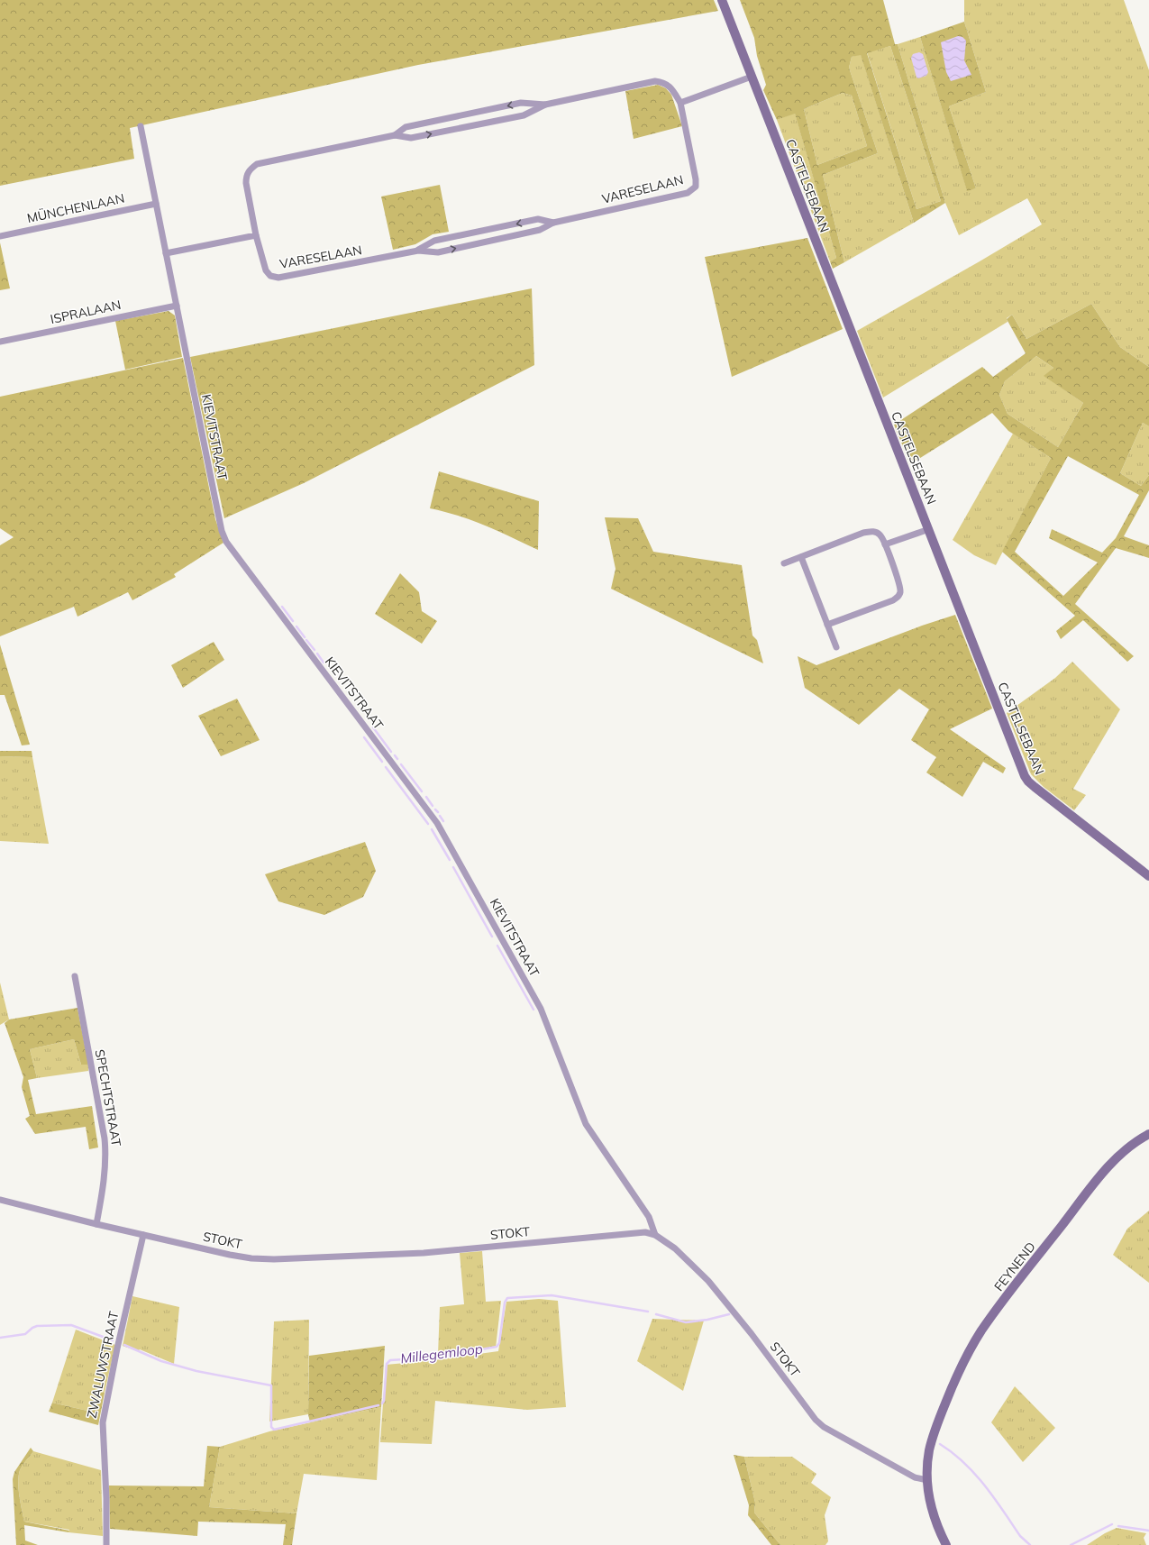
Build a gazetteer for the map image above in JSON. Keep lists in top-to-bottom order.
{
  "streets": {
    "street": [
      "CASTELSEBAAN",
      "VARESELAAN",
      "MÜNCHENLAAN",
      "ISPRALAAN",
      "KIEVITSTRAAT",
      "SPECHTSTRAAT",
      "STOKT",
      "FEYNEND",
      "ZWALUWSTRAAT"
    ]
  },
  "crossings": [
    ["MÜNCHENLAAN", "KIEVITSTRAAT"],
    ["ISPRALAAN", "KIEVITSTRAAT"],
    ["KIEVITSTRAAT", "STOKT"],
    ["SPECHTSTRAAT", "STOKT"],
    ["STOKT", "FEYNEND"],
    ["STOKT", "ZWALUWSTRAAT"]
  ],
  "water": ["Millegemloop"]
}
